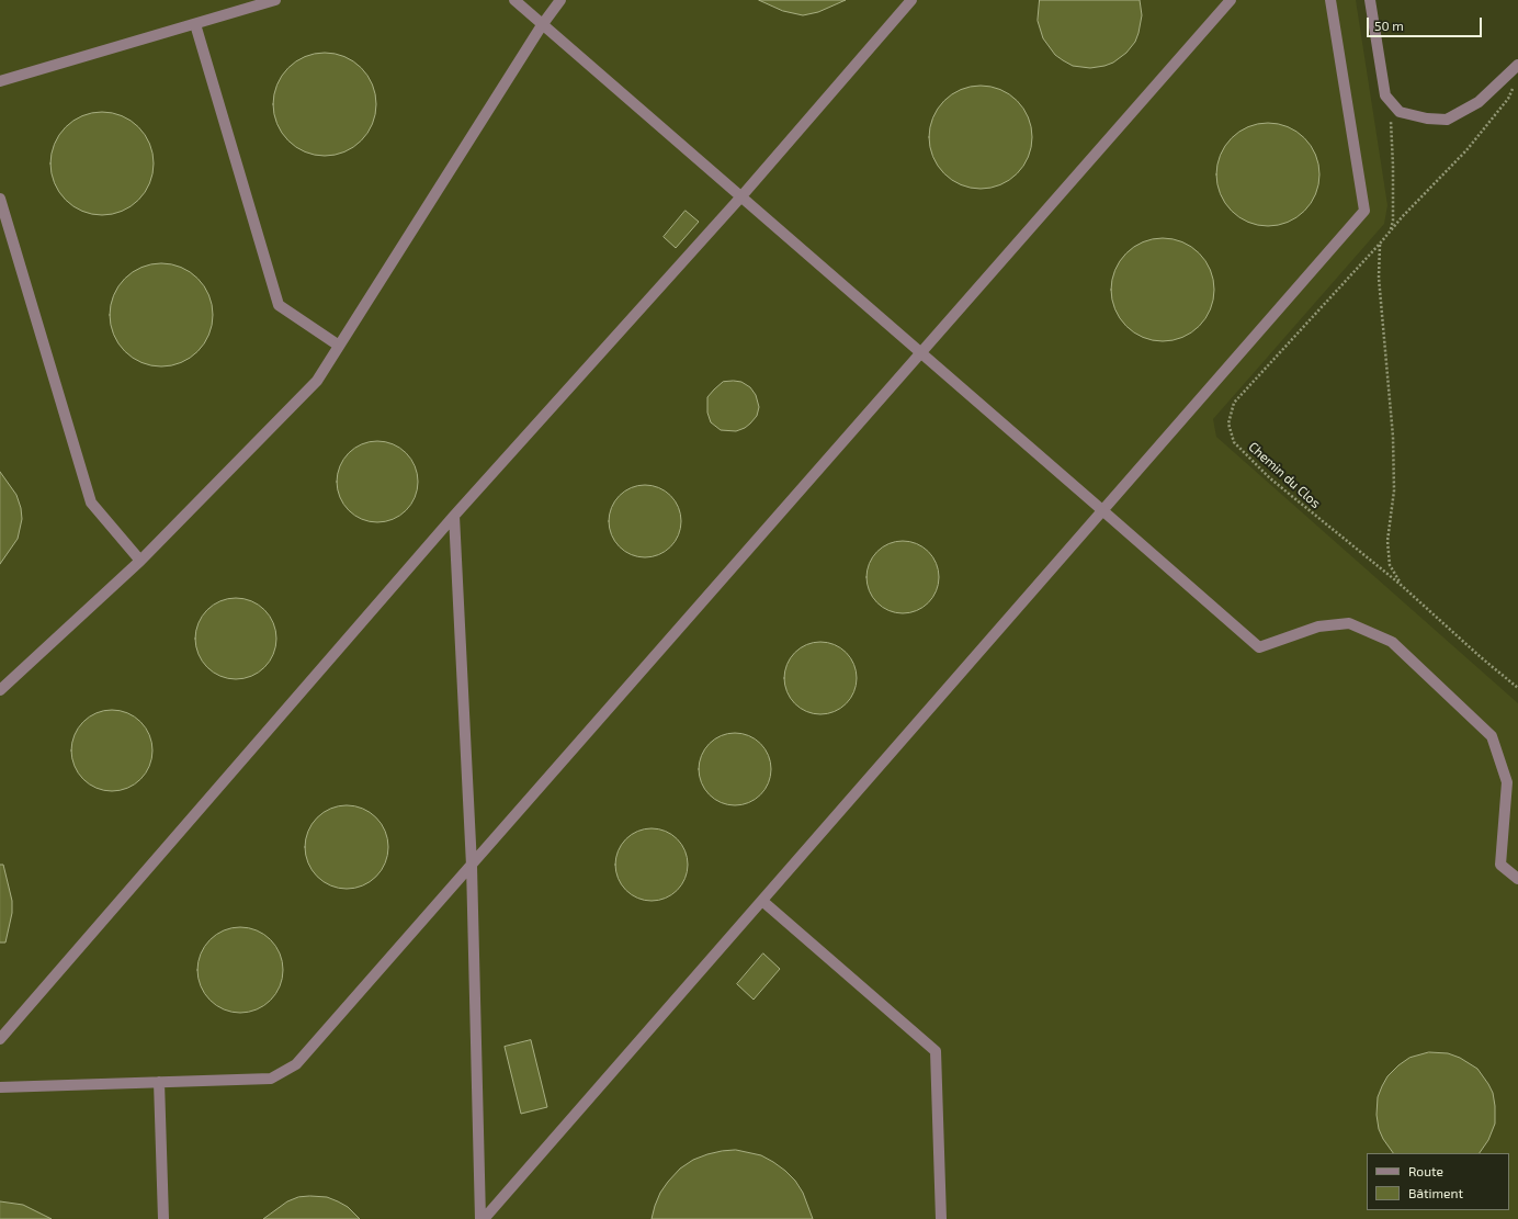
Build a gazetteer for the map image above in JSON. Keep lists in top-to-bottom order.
{
  "streets": {
    "path": ["Chemin du Clos"]
  },
  "legend": ["Route", "Bâtiment"],
  "scale_bar": "50 m"
}
